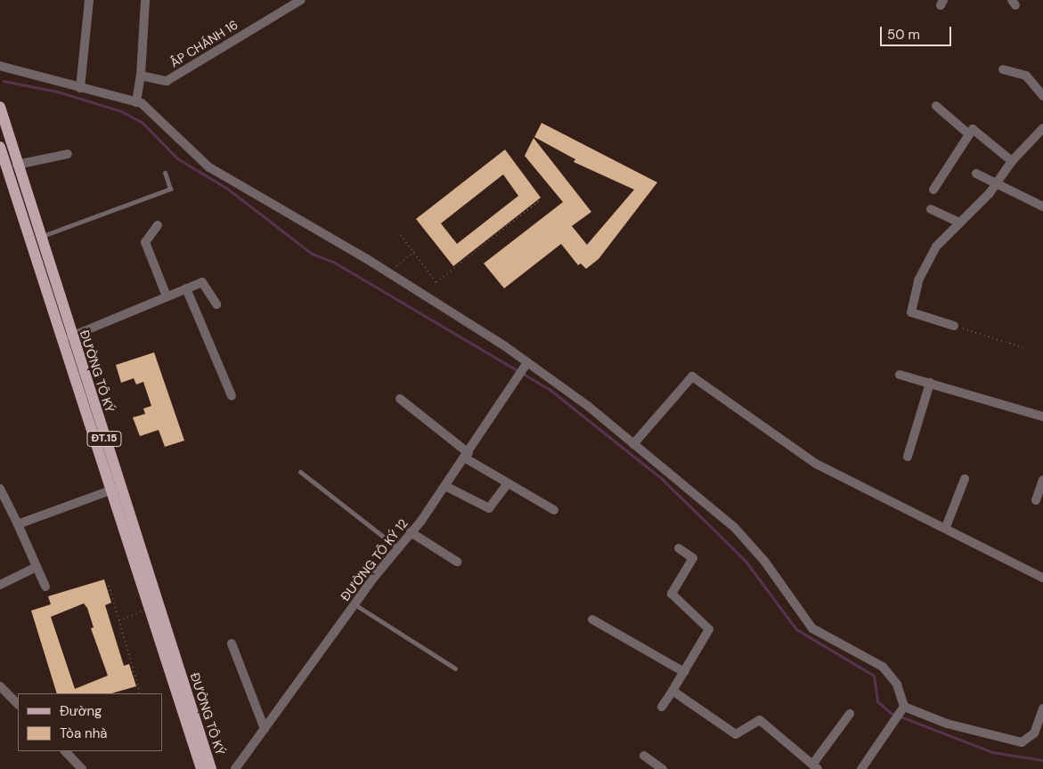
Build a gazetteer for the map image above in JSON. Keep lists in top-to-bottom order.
{
  "streets": {
    "main road": ["ĐƯỜNG TÔ KÝ", "ĐT.15"],
    "street": ["ẤP CHÁNH 16", "ĐƯỜNG TÔ KÝ 12"]
  },
  "legend": ["Đường", "Tòa nhà"],
  "scale_bar": "50 m"
}
